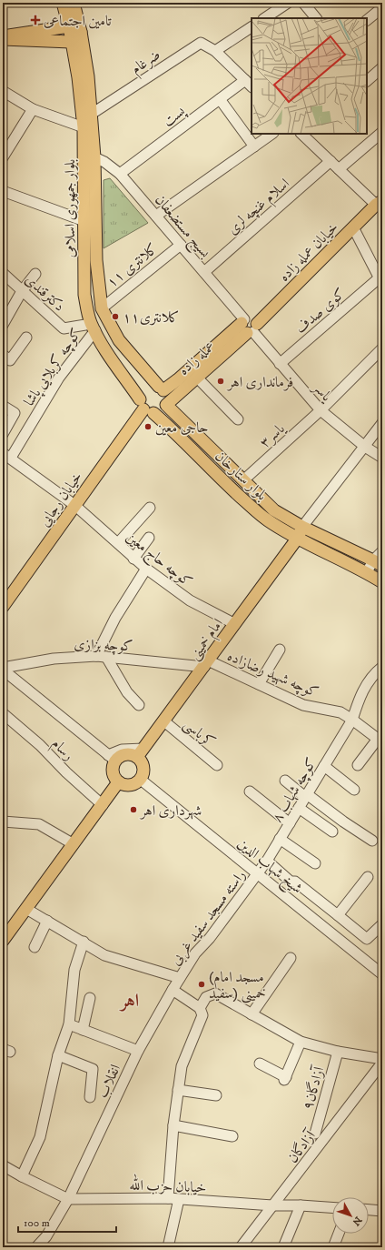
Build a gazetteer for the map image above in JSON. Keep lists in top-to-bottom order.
{
  "streets": {
    "main road": [
      "بلوار جمهوری اسلامی",
      "خیابان عمله زاده",
      "عمله زاده",
      "بلوار ستارخان",
      "خیابان رجایی",
      "امام خمینی"
    ],
    "street": [
      "ضرغام",
      "پست",
      "اسلام غنچه لری",
      "بسیج مستضعفان",
      "کلانتری ۱۱",
      "دکترقندی",
      "کوی صدف",
      "کوچه کربلایی پاشا",
      "یاسر",
      "یاسر۳",
      "کوچه حاج معین",
      "کوچه بزازی",
      "کوچه شهید رضازاده",
      "کرباسی",
      "رسام",
      "کوچه شهاب ۸",
      "شیخ شهاب الدین",
      "راسته مسجد سفید غربی",
      "انقلاب",
      "آزادگان۹",
      "آزادگان",
      "خیابان حزب الله"
    ]
  },
  "crossings": [
    ["ضرغام", "بلوار جمهوری اسلامی"],
    ["پست", "بسیج مستضعفان"],
    ["اسلام غنچه لری", "بسیج مستضعفان"],
    ["بلوار جمهوری اسلامی", "بسیج مستضعفان"],
    ["بلوار جمهوری اسلامی", "کلانتری ۱۱"],
    ["بلوار جمهوری اسلامی", "دکترقندی"],
    ["بلوار جمهوری اسلامی", "عمله زاده"],
    ["بلوار جمهوری اسلامی", "کوچه کربلایی پاشا"],
    ["بلوار جمهوری اسلامی", "بلوار ستارخان"],
    ["بلوار جمهوری اسلامی", "خیابان رجایی"],
    ["بسیج مستضعفان", "خیابان عمله زاده"],
    ["بسیج مستضعفان", "کلانتری ۱۱"],
    ["بسیج مستضعفان", "عمله زاده"],
    ["بسیج مستضعفان", "یاسر"],
    ["خیابان عمله زاده", "عمله زاده"],
    ["خیابان عمله زاده", "یاسر"],
    ["دکترقندی", "کوچه کربلایی پاشا"],
    ["کوی صدف", "یاسر"],
    ["عمله زاده", "یاسر"],
    ["عمله زاده", "بلوار ستارخان"],
    ["عمله زاده", "خیابان رجایی"],
    ["کوچه کربلایی پاشا", "کوچه حاج معین"],
    ["یاسر", "یاسر۳"],
    ["یاسر۳", "بلوار ستارخان"],
    ["بلوار ستارخان", "خیابان رجایی"],
    ["بلوار ستارخان", "امام خمینی"],
    ["خیابان رجایی", "کوچه حاج معین"],
    ["کوچه حاج معین", "امام خمینی"],
    ["امام خمینی", "کوچه بزازی"],
    ["امام خمینی", "کوچه شهید رضازاده"],
    ["امام خمینی", "کرباسی"],
    ["امام خمینی", "شیخ شهاب الدین"],
    ["کوچه بزازی", "کوچه شهید رضازاده"],
    ["کوچه شهید رضازاده", "کوچه شهاب ۸"],
    ["کوچه شهاب ۸", "شیخ شهاب الدین"],
    ["کوچه شهاب ۸", "راسته مسجد سفید غربی"],
    ["شیخ شهاب الدین", "راسته مسجد سفید غربی"],
    ["راسته مسجد سفید غربی", "انقلاب"],
    ["انقلاب", "خیابان حزب الله"],
    ["آزادگان", "خیابان حزب الله"]
  ],
  "districts": ["اهر"],
  "places": {
    "health": ["تامین اجتماعی"],
    "other": [
      "کلانتری۱۱",
      "فرمانداری اهر",
      "حاجی معین",
      "شهرداری اهر",
      "(مسجد امام خمینی (سفید"
    ]
  },
  "scale_bar": "100 m",
  "north": "bottom right"
}
